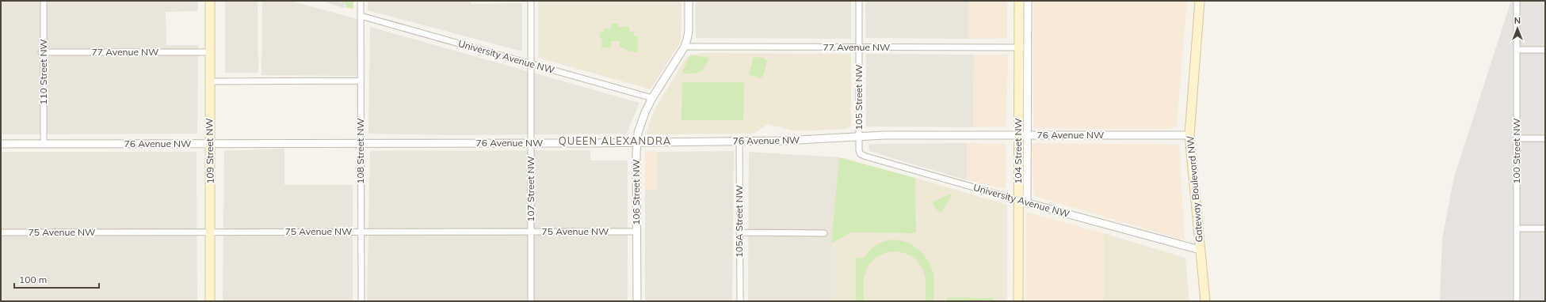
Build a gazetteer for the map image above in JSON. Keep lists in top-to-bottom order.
{
  "streets": {
    "main road": ["109 Street NW", "104 Street NW", "Gateway Boulevard NW"],
    "street": [
      "77 Avenue NW",
      "University Avenue NW",
      "110 Street NW",
      "105 Street NW",
      "76 Avenue NW",
      "108 Street NW",
      "100 Street NW",
      "107 Street NW",
      "106 Street NW",
      "105A Street NW",
      "75 Avenue NW"
    ]
  },
  "crossings": [
    ["77 Avenue NW", "110 Street NW"],
    ["77 Avenue NW", "105 Street NW"],
    ["77 Avenue NW", "109 Street NW"],
    ["77 Avenue NW", "104 Street NW"],
    ["77 Avenue NW", "106 Street NW"],
    ["University Avenue NW", "105 Street NW"],
    ["University Avenue NW", "76 Avenue NW"],
    ["University Avenue NW", "108 Street NW"],
    ["University Avenue NW", "104 Street NW"],
    ["University Avenue NW", "107 Street NW"],
    ["University Avenue NW", "Gateway Boulevard NW"],
    ["University Avenue NW", "106 Street NW"],
    ["110 Street NW", "76 Avenue NW"],
    ["105 Street NW", "76 Avenue NW"],
    ["76 Avenue NW", "109 Street NW"],
    ["76 Avenue NW", "108 Street NW"],
    ["76 Avenue NW", "104 Street NW"],
    ["76 Avenue NW", "107 Street NW"],
    ["76 Avenue NW", "Gateway Boulevard NW"],
    ["76 Avenue NW", "106 Street NW"],
    ["76 Avenue NW", "105A Street NW"],
    ["109 Street NW", "75 Avenue NW"],
    ["108 Street NW", "75 Avenue NW"],
    ["107 Street NW", "75 Avenue NW"],
    ["106 Street NW", "75 Avenue NW"]
  ],
  "districts": ["QUEEN ALEXANDRA"],
  "scale_bar": "100 m",
  "north": "top"
}
